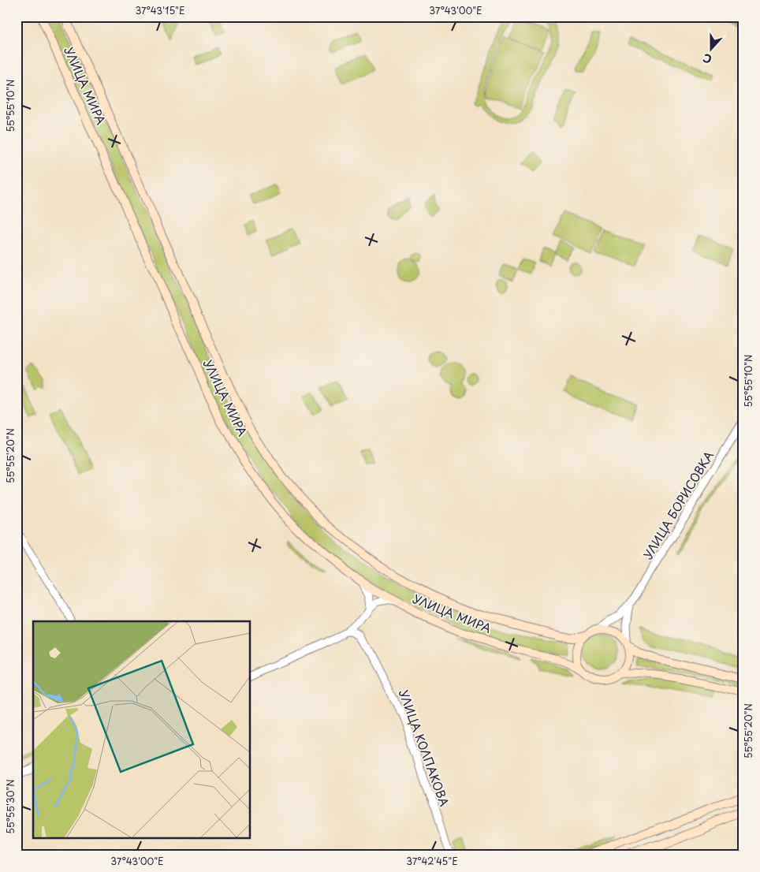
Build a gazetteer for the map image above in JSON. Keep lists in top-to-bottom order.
{
  "streets": {
    "main road": ["УЛИЦА МИРА"],
    "street": ["УЛИЦА БОРИСОВКА", "УЛИЦА КОЛПАКОВА"]
  },
  "crossings": [
    ["УЛИЦА МИРА", "УЛИЦА БОРИСОВКА"]
  ],
  "north": "bottom",
  "coordinates": [
    "37°43'15\"E",
    "37°43'00\"E",
    "55°55'10\"N",
    "55°55'20\"N",
    "55°55'30\"N",
    "37°42'45\"E"
  ]
}
